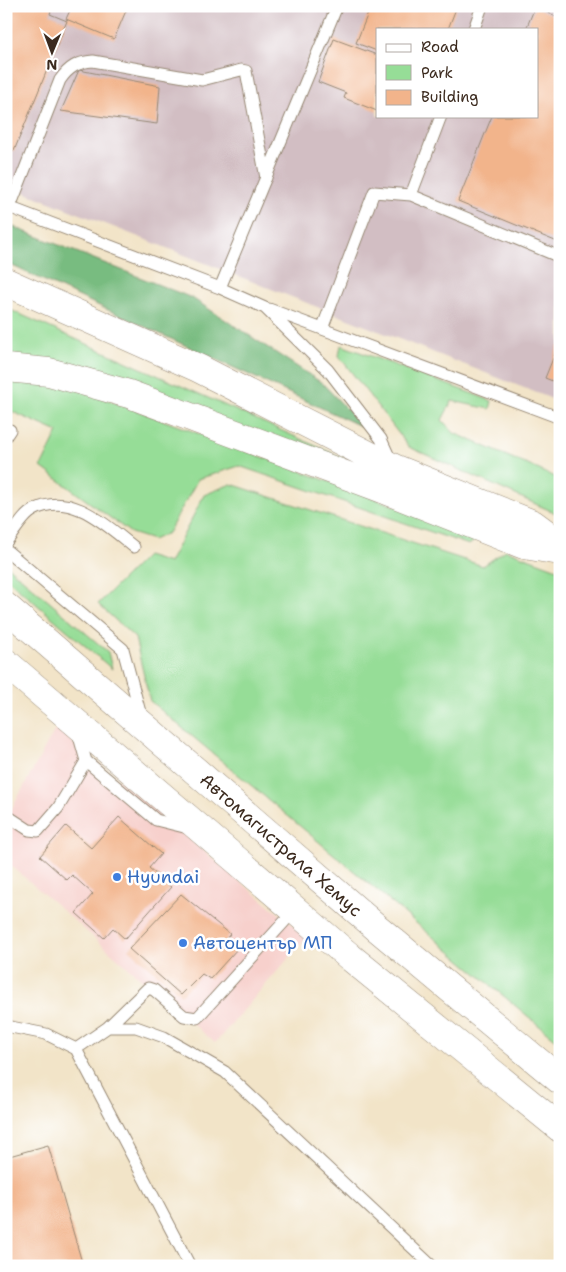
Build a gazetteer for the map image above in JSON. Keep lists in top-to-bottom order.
{
  "streets": {
    "main road": ["Автомагистрала Хемус"]
  },
  "places": ["Hyundai", "Автоцентър МП"],
  "legend": ["Road", "Park", "Building"],
  "north": "bottom"
}
